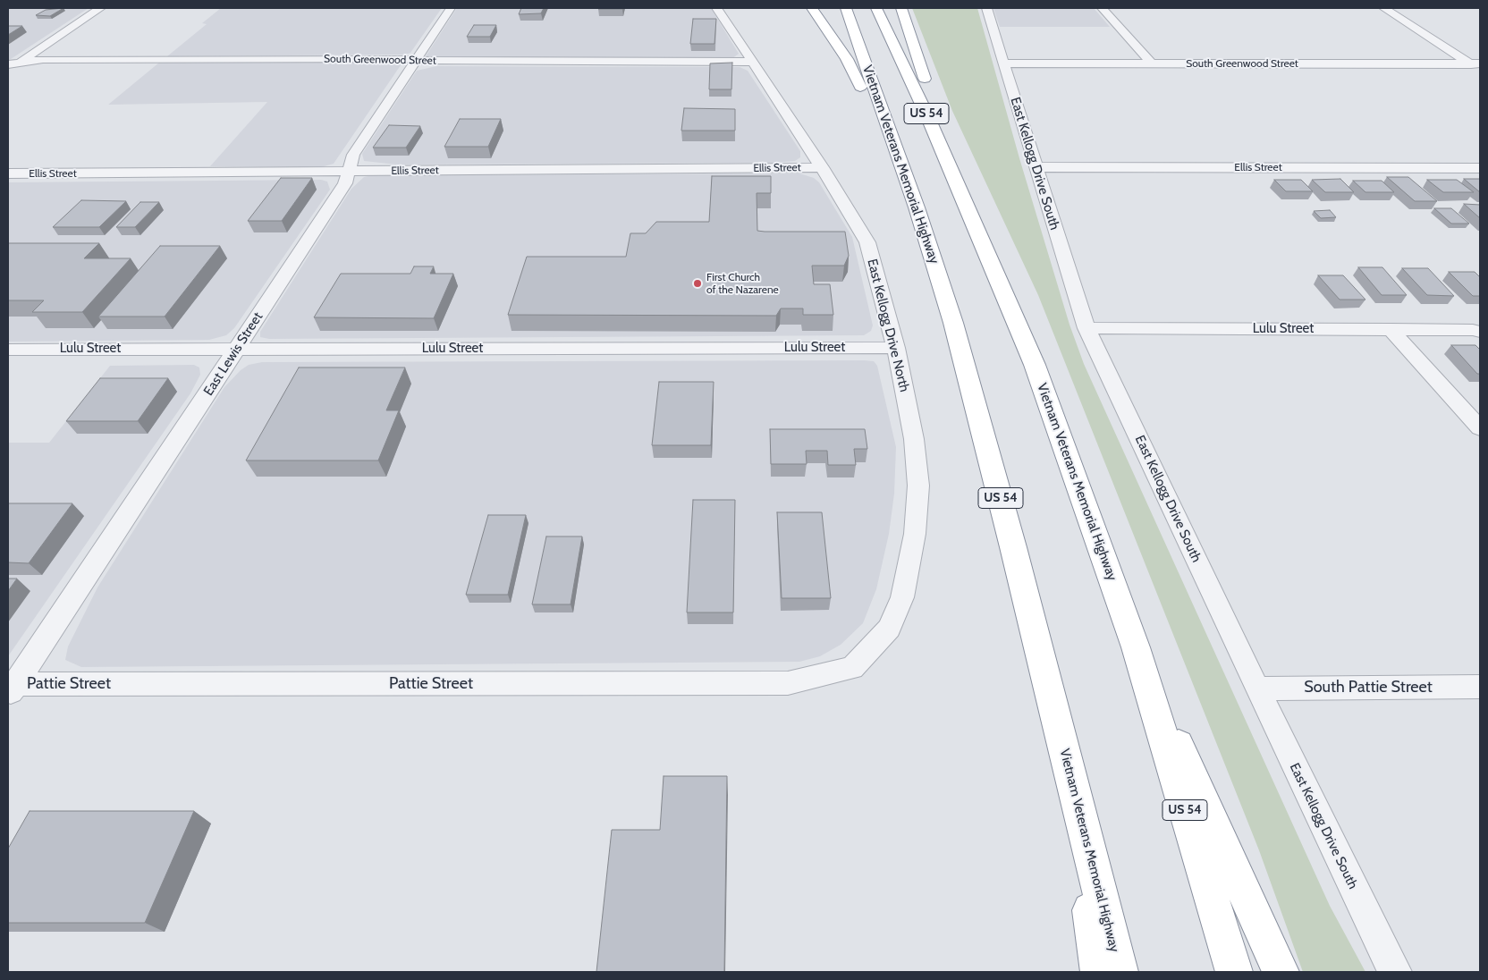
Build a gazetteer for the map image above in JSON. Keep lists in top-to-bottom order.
{
  "streets": {
    "highway": ["US 54", "Vietnam Veterans Memorial Highway"],
    "street": [
      "South Greenwood Street",
      "East Kellogg Drive South",
      "Ellis Street",
      "East Kellogg Drive North",
      "Lulu Street",
      "East Lewis Street",
      "Pattie Street",
      "South Pattie Street"
    ]
  },
  "crossings": [
    ["South Greenwood Street", "East Kellogg Drive South"],
    ["South Greenwood Street", "East Kellogg Drive North"],
    ["South Greenwood Street", "East Lewis Street"],
    ["East Kellogg Drive South", "Ellis Street"],
    ["East Kellogg Drive South", "Lulu Street"],
    ["East Kellogg Drive South", "South Pattie Street"],
    ["Ellis Street", "East Kellogg Drive North"],
    ["Ellis Street", "East Lewis Street"],
    ["East Kellogg Drive North", "Lulu Street"],
    ["East Kellogg Drive North", "Pattie Street"],
    ["Lulu Street", "East Lewis Street"],
    ["East Lewis Street", "Pattie Street"]
  ],
  "places": ["First Church of the Nazarene"]
}
